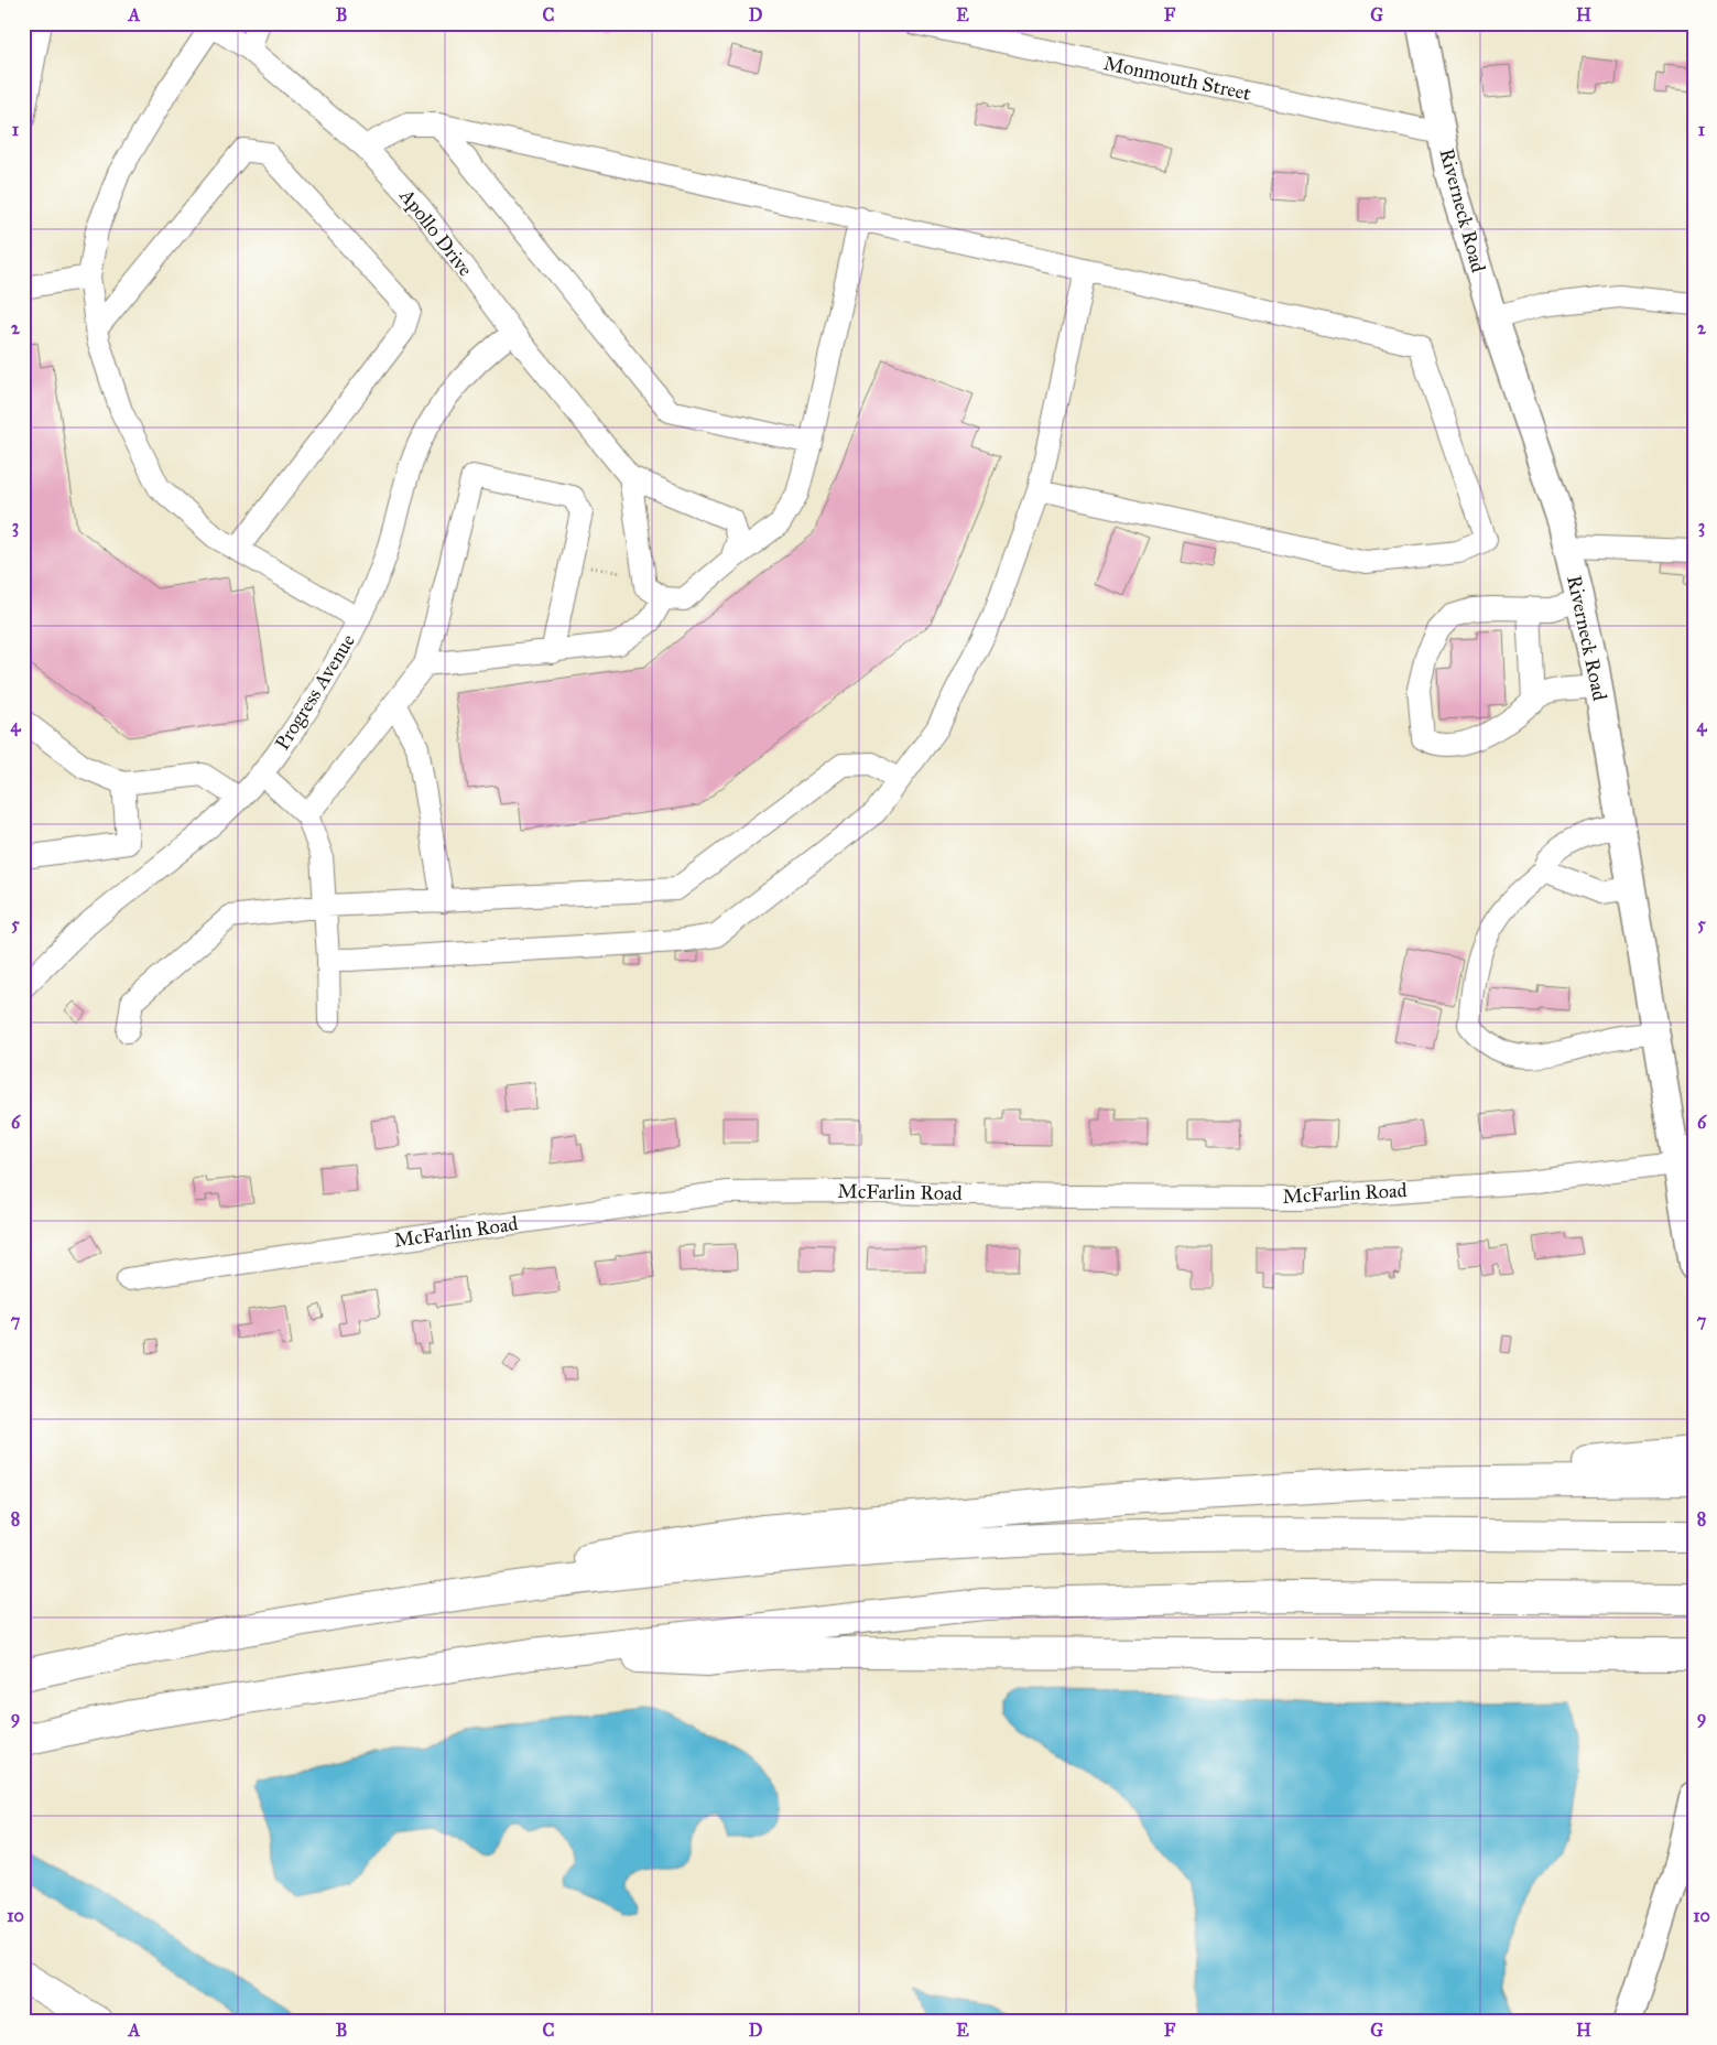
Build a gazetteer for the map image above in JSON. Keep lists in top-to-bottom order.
{
  "streets": {
    "main road": ["Riverneck Road"],
    "street": [
      "Monmouth Street",
      "Apollo Drive",
      "Progress Avenue",
      "McFarlin Road"
    ]
  },
  "crossings": [
    ["Monmouth Street", "Riverneck Road"],
    ["Riverneck Road", "McFarlin Road"],
    ["Apollo Drive", "Progress Avenue"]
  ],
  "grid": {
    "columns": [
      "A",
      "B",
      "C",
      "D",
      "E",
      "F",
      "G",
      "H"
    ],
    "rows": [
      "1",
      "2",
      "3",
      "4",
      "5",
      "6",
      "7",
      "8",
      "9",
      "10"
    ]
  }
}
